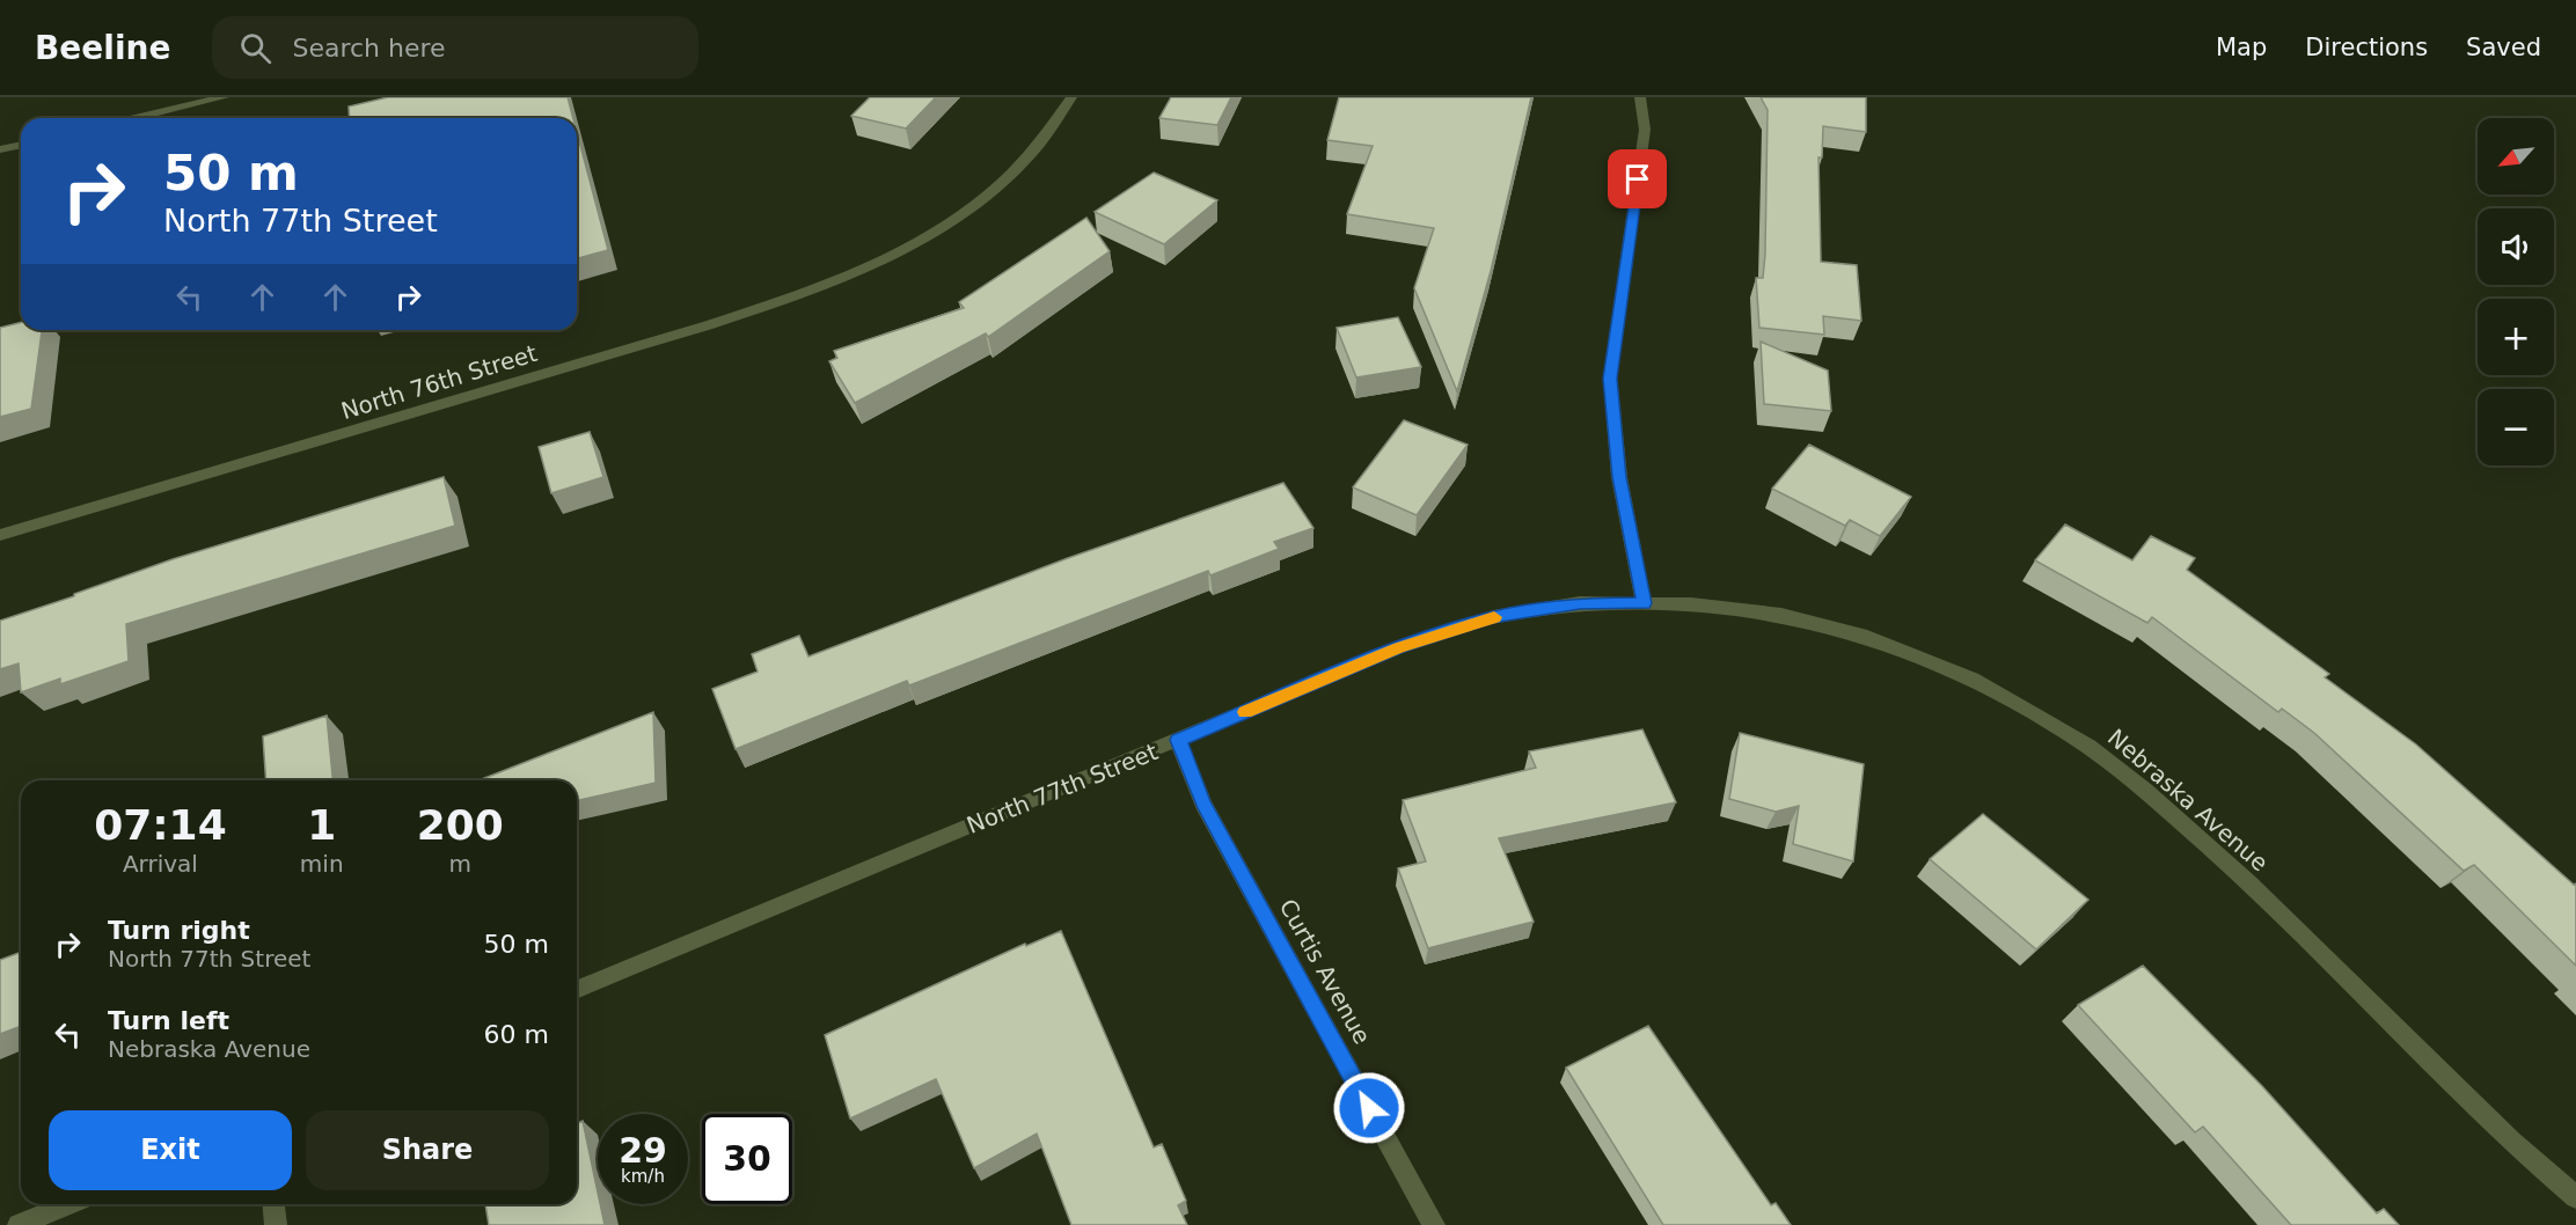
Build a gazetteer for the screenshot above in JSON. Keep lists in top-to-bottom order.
{
  "streets": {
    "street": [
      "North 76th Street",
      "North 77th Street",
      "Nebraska Avenue",
      "Curtis Avenue"
    ]
  },
  "crossings": [
    ["North 77th Street", "Nebraska Avenue"],
    ["North 77th Street", "Curtis Avenue"]
  ],
  "north": "bottom left",
  "page": {
    "header": "Beeline",
    "search": "Search here",
    "nav": ["Map", "Directions", "Saved"],
    "map_buttons": ["+", "−"],
    "turn": ["50 m", "North 77th Street"],
    "eta": [
      "07:14",
      "Arrival",
      "1",
      "min",
      "200",
      "m"
    ],
    "list": [
      {
        "name": "Turn right",
        "note": "North 77th Street",
        "value": "50 m"
      },
      {
        "name": "Turn left",
        "note": "Nebraska Avenue",
        "value": "60 m"
      }
    ],
    "buttons": ["Exit", "Share"],
    "speed": "29 km/h",
    "limit": "30"
  }
}
